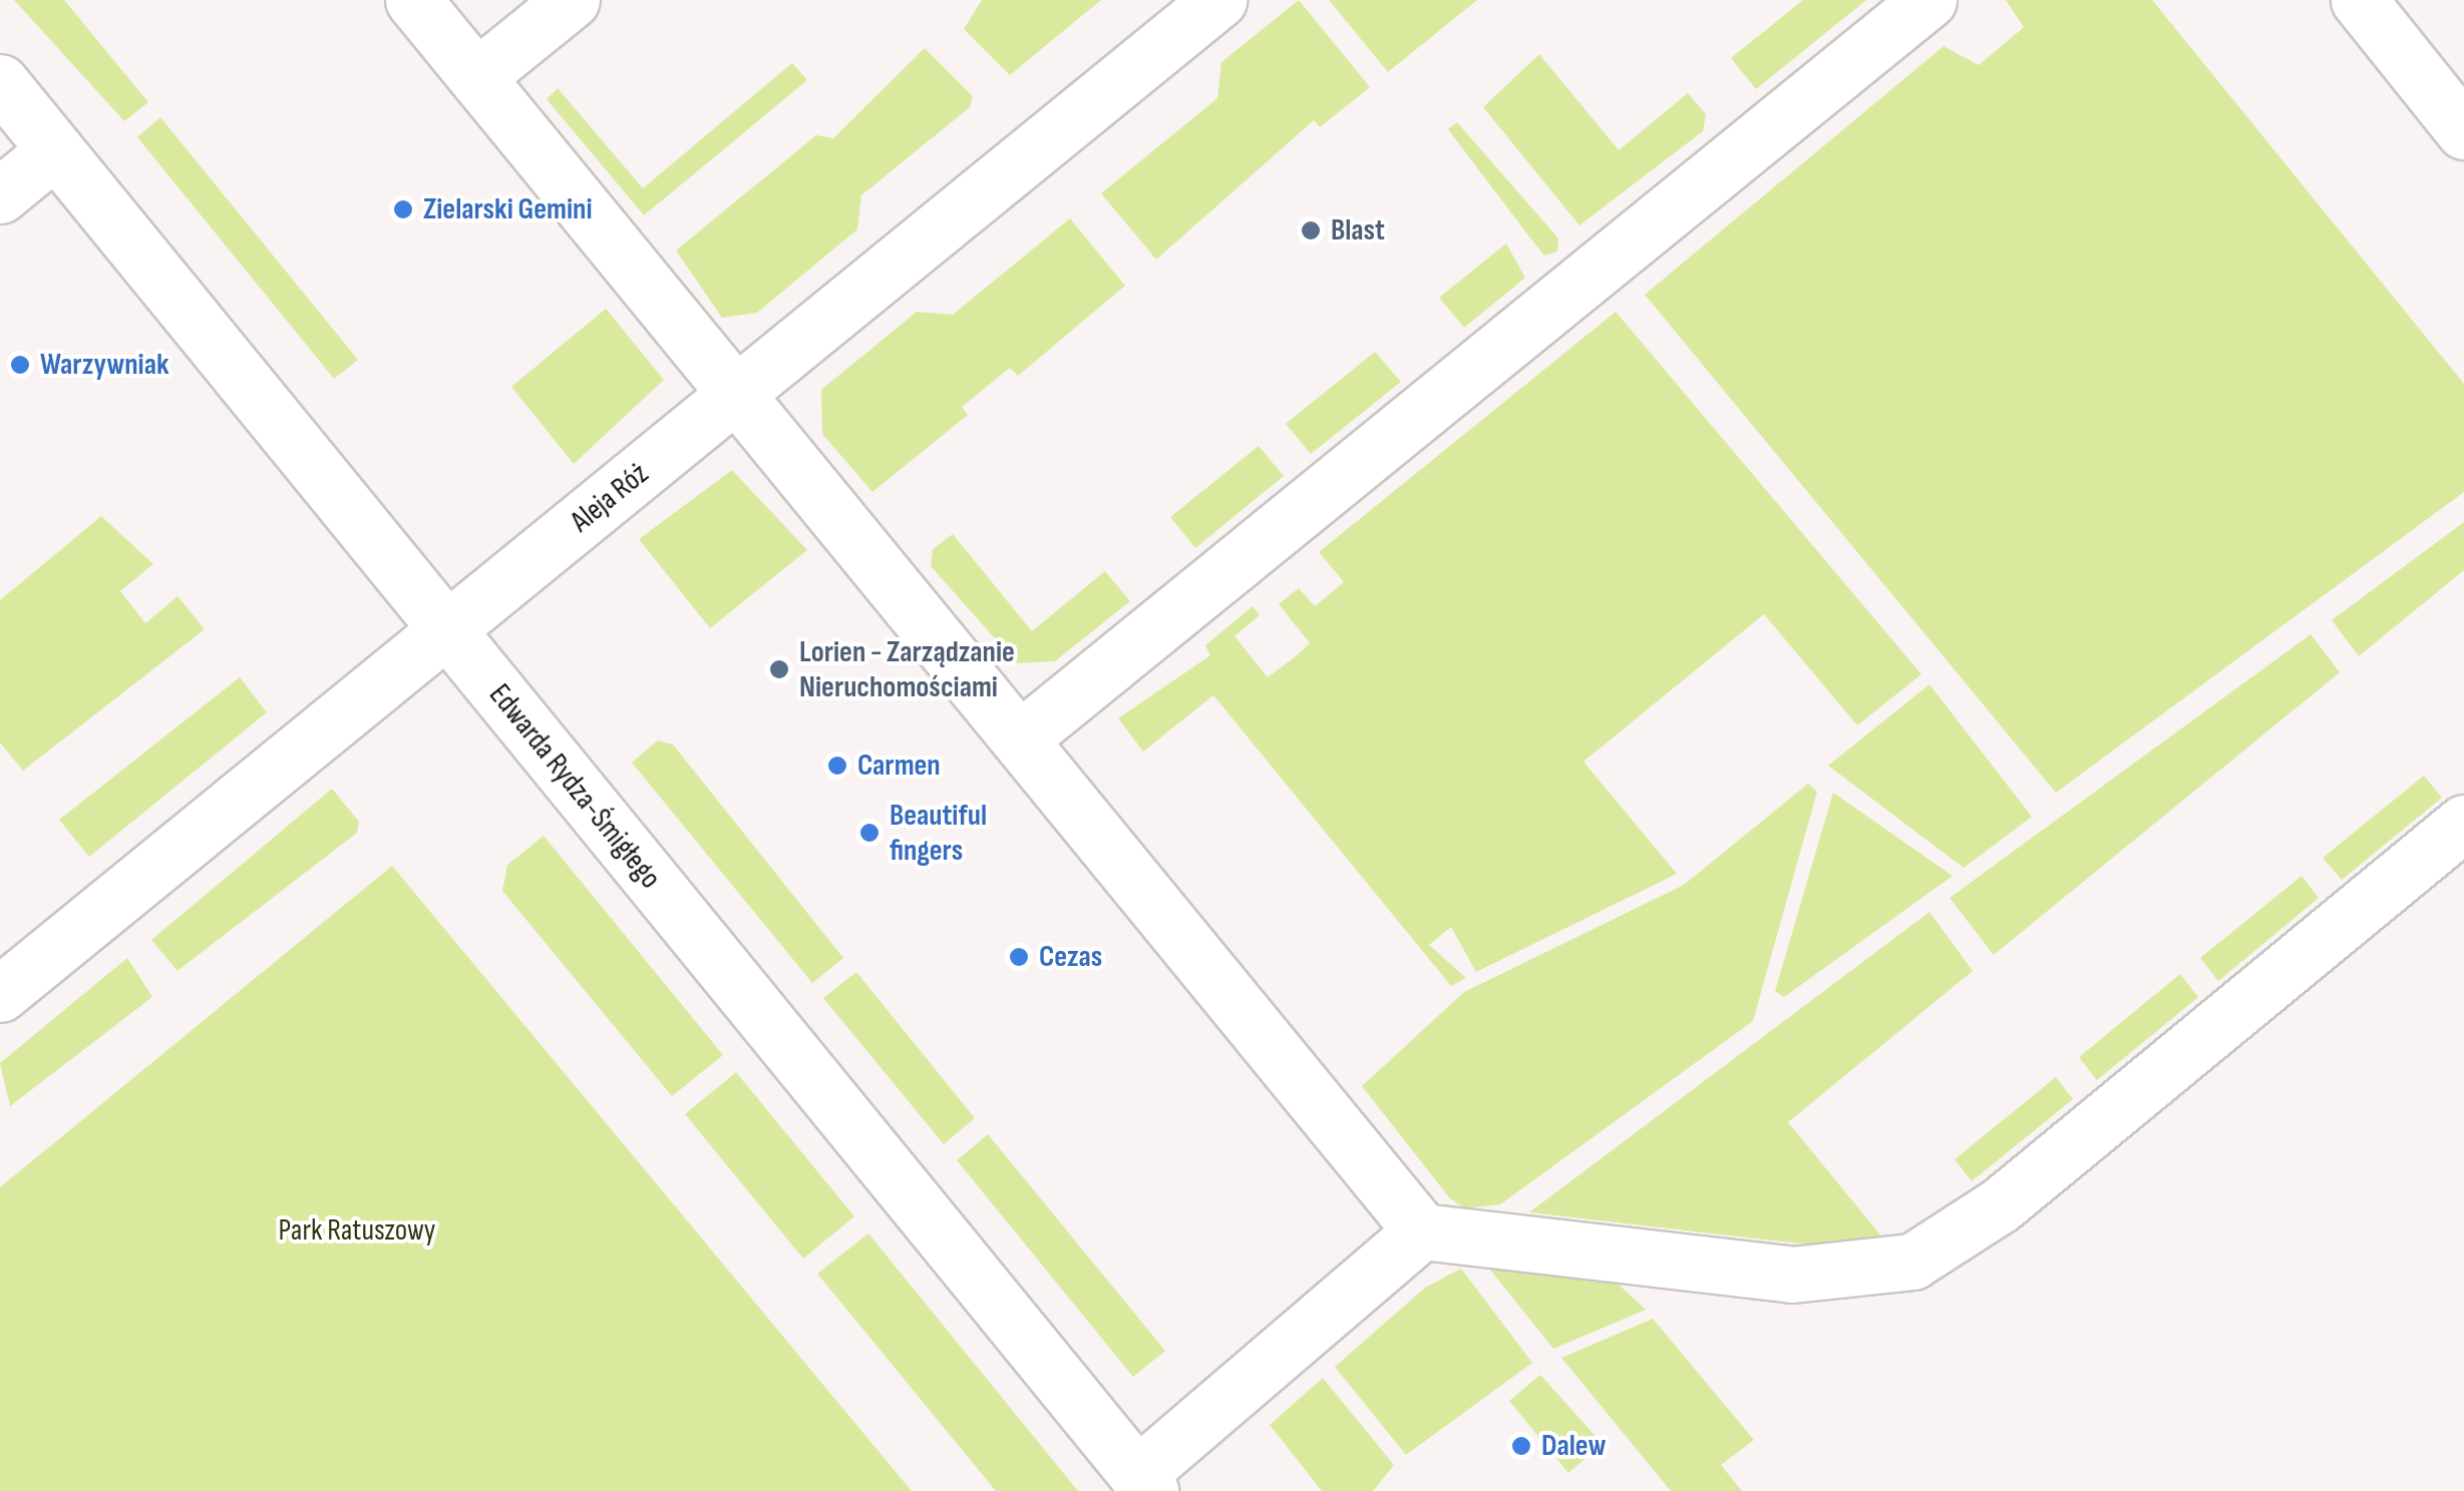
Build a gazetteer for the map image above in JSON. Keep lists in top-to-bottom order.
{
  "streets": {
    "street": ["Aleja Róż", "Edwarda Rydza-Śmigłego"]
  },
  "crossings": [
    ["Aleja Róż", "Edwarda Rydza-Śmigłego"]
  ],
  "parks": ["Park Ratuszowy"],
  "places": [
    "Zielarski Gemini",
    "Blast",
    "Warzywniak",
    "Lorien - Zarządzanie Nieruchomościami",
    "Carmen",
    "Beautiful fingers",
    "Cezas",
    "Dalew"
  ]
}
